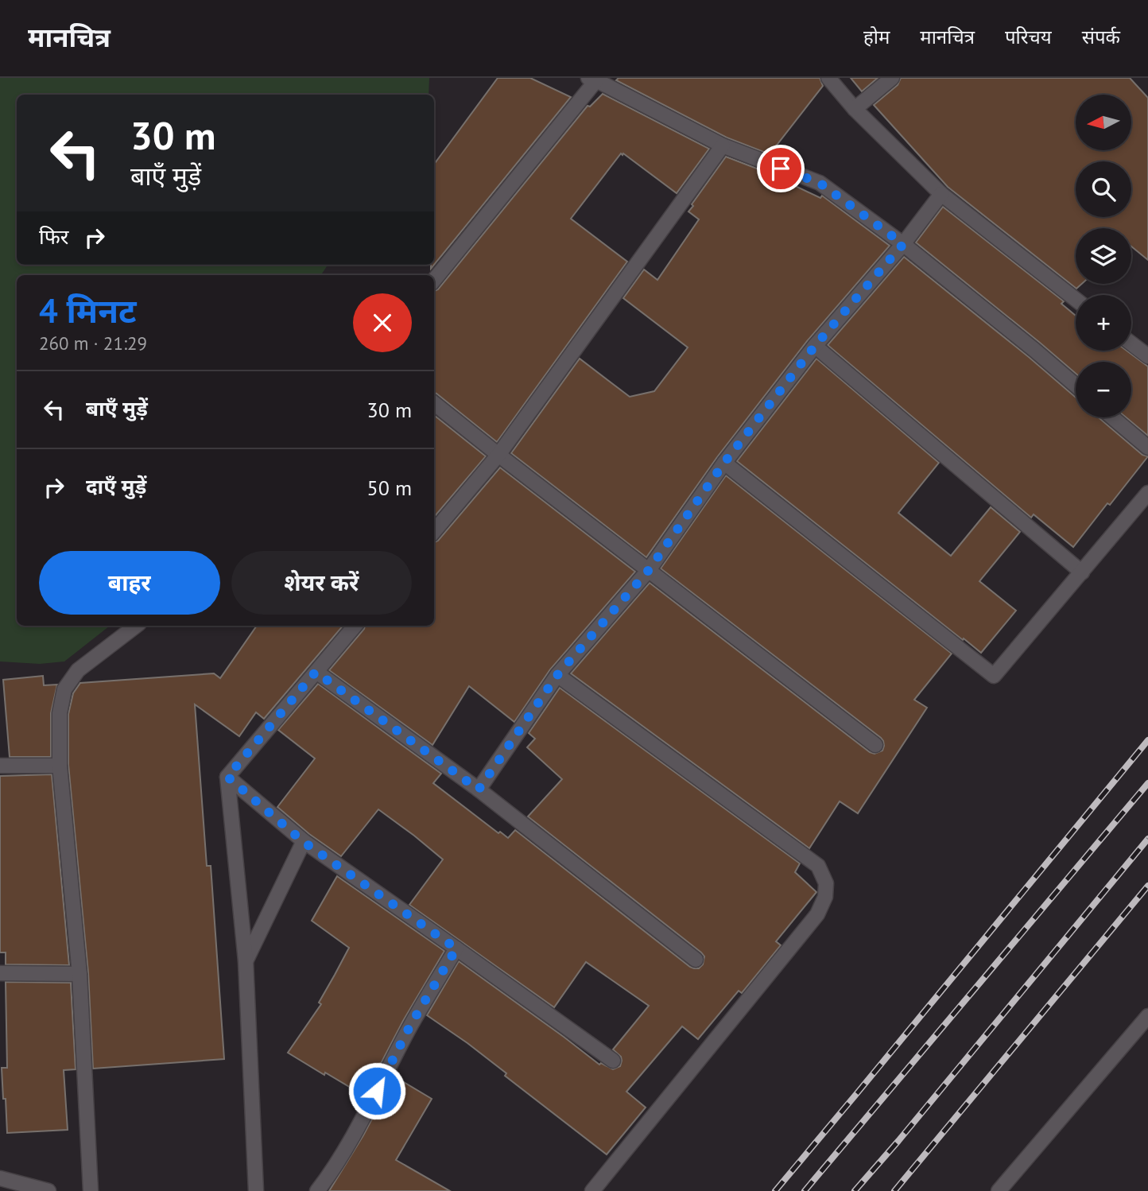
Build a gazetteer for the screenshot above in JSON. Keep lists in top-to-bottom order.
{
  "north": "left",
  "page": {
    "header": "मानचित्र",
    "nav": [
      "होम",
      "मानचित्र",
      "परिचय",
      "संपर्क"
    ],
    "map_buttons": ["+", "−"],
    "turn": ["30 m", "बाएँ मुड़ें"],
    "then": "फिर",
    "heading": ["4 मिनट", "260 m · 21:29"],
    "list": [
      {
        "name": "बाएँ मुड़ें",
        "value": "30 m"
      },
      {
        "name": "दाएँ मुड़ें",
        "value": "50 m"
      }
    ],
    "buttons": ["बाहर", "शेयर करें"]
  }
}
